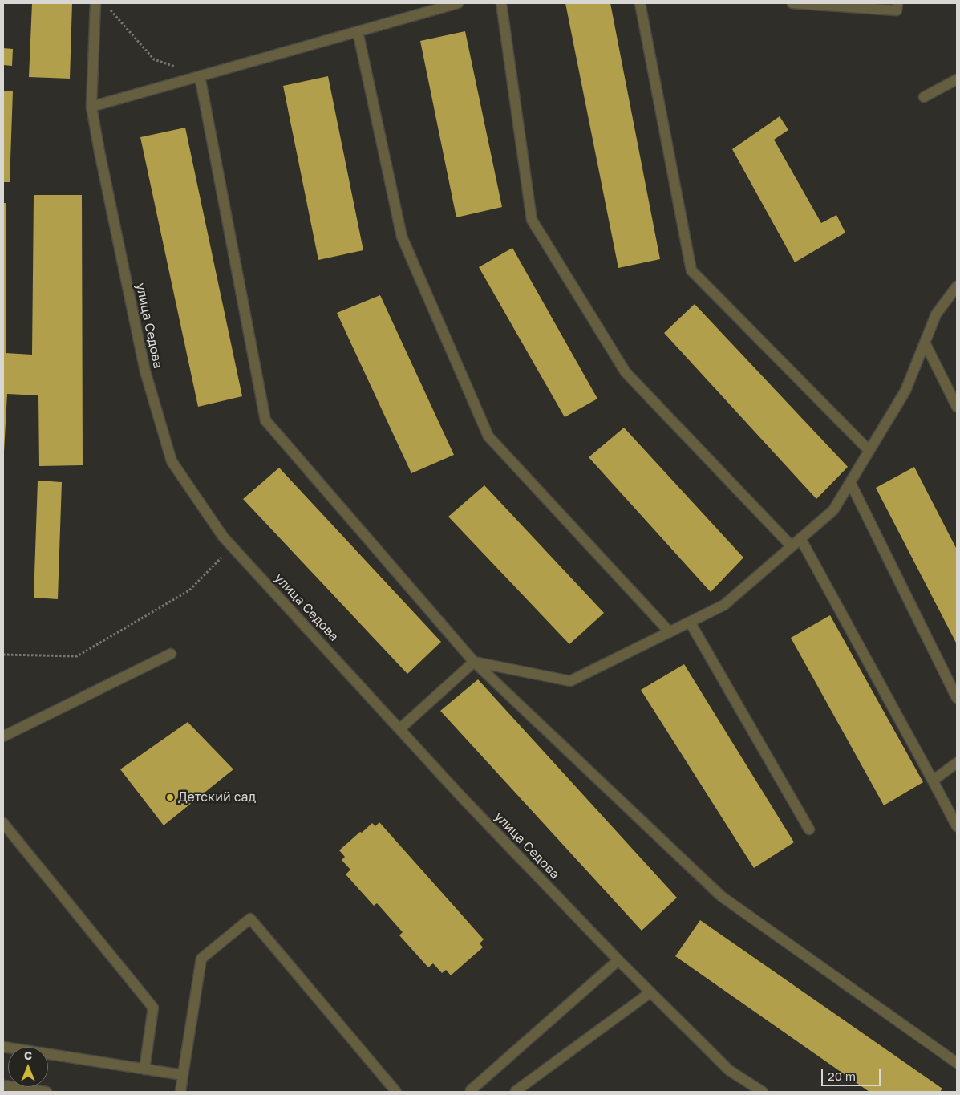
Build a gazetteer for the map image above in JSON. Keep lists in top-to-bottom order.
{
  "streets": {
    "street": ["улица Седова"]
  },
  "places": ["Детский сад"],
  "scale_bar": "20 m",
  "north": "top"
}
